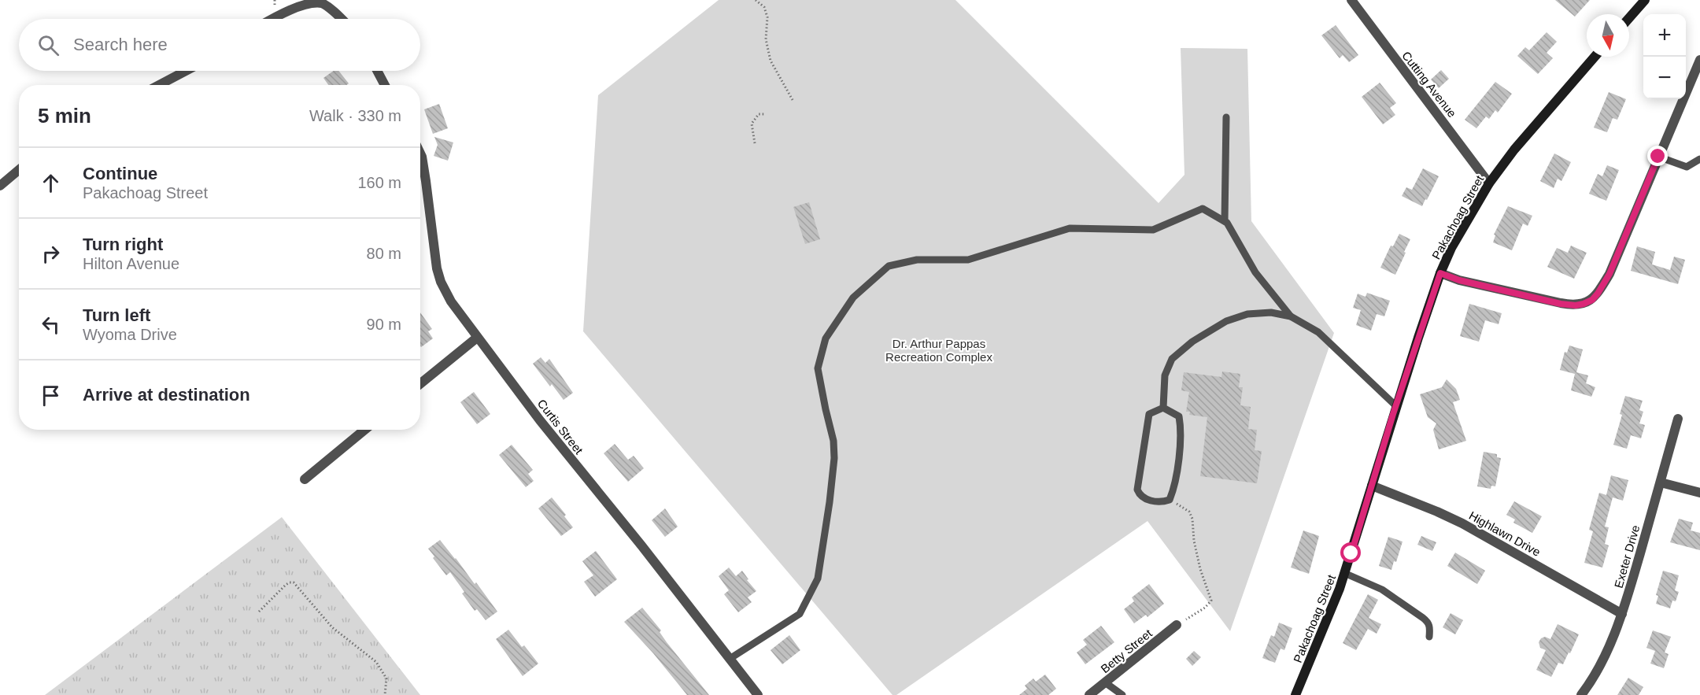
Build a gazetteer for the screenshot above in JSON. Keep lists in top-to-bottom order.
{
  "streets": {
    "street": [
      "Cutting Avenue",
      "Pakachoag Street",
      "Curtis Street",
      "Highlawn Drive",
      "Exeter Drive",
      "Betty Street"
    ]
  },
  "crossings": [
    ["Cutting Avenue", "Pakachoag Street"],
    ["Pakachoag Street", "Highlawn Drive"],
    ["Highlawn Drive", "Exeter Drive"]
  ],
  "parks": ["Dr. Arthur Pappas Recreation Complex"],
  "north": "bottom",
  "page": {
    "map_buttons": ["+", "−"],
    "search": "Search here",
    "heading": ["5 min", "Walk · 330 m"],
    "list": [
      ["Continue", "Pakachoag Street", "160 m"],
      ["Turn right", "Hilton Avenue", "80 m"],
      ["Turn left", "Wyoma Drive", "90 m"],
      "Arrive at destination"
    ]
  }
}
